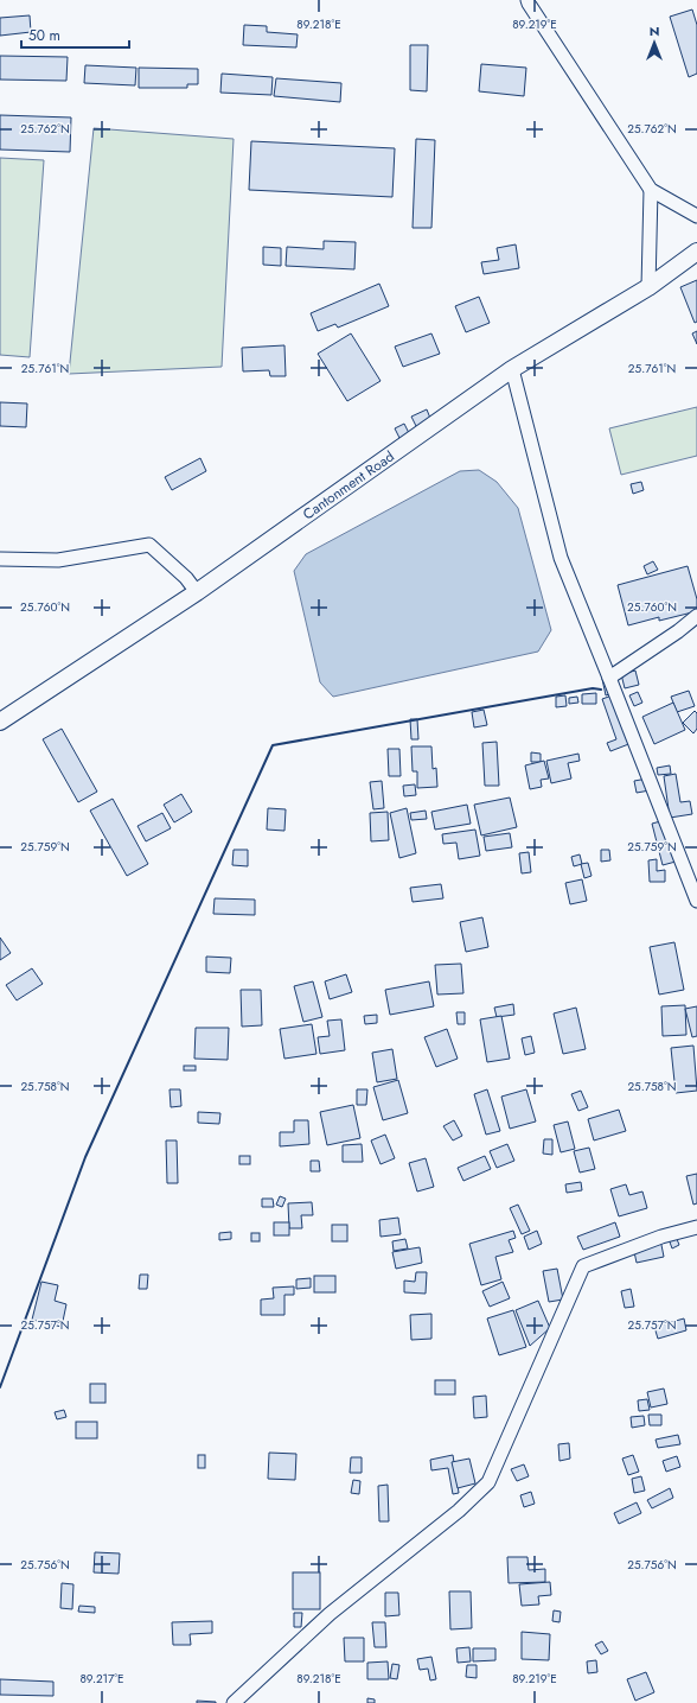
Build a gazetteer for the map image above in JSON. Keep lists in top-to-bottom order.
{
  "streets": {
    "street": ["Cantonment Road"]
  },
  "scale_bar": "50 m",
  "north": "top",
  "coordinates": [
    "89.218°E",
    "89.219°E",
    "25.762°N",
    "25.761°N",
    "25.760°N",
    "25.759°N",
    "25.758°N",
    "25.757°N",
    "25.756°N",
    "89.217°E"
  ]
}
